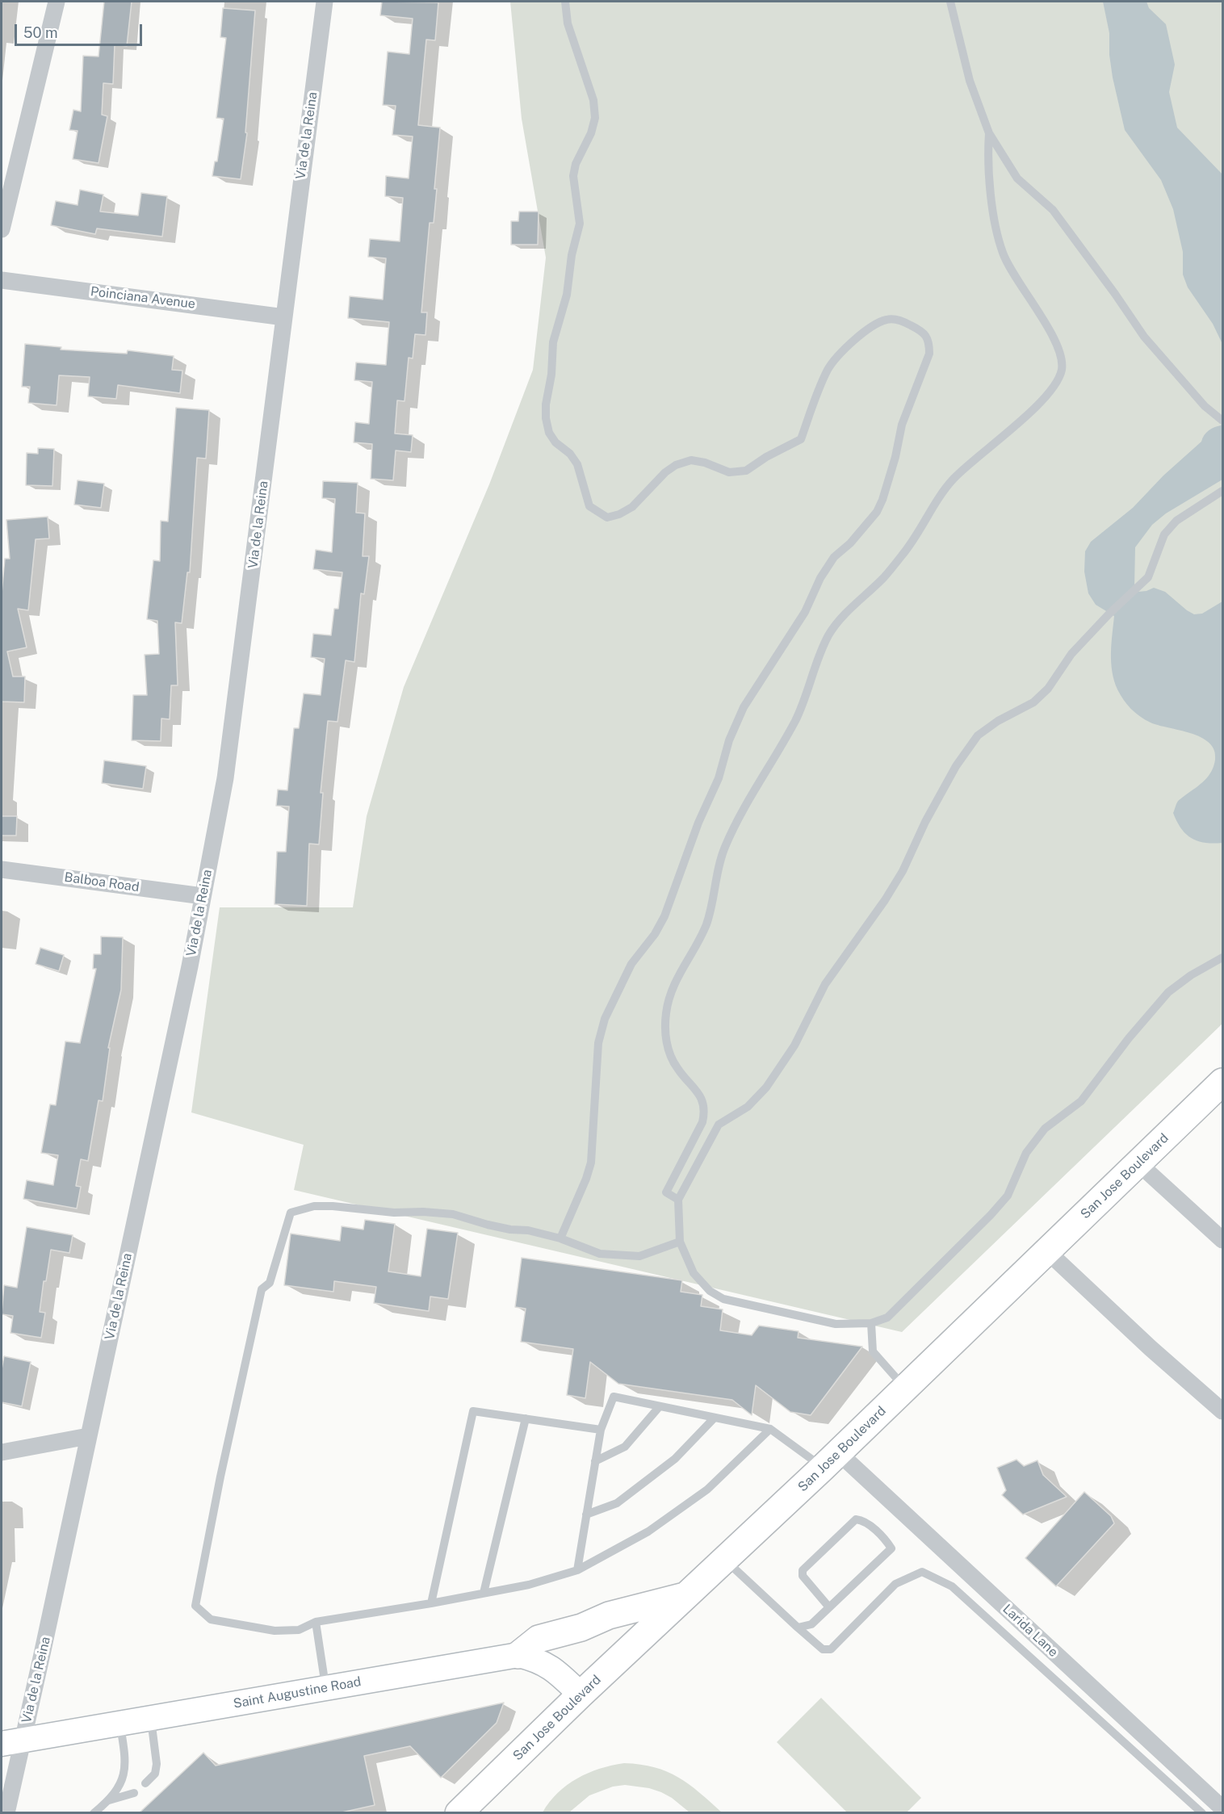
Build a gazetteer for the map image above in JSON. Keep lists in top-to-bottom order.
{
  "streets": {
    "main road": ["San Jose Boulevard", "Saint Augustine Road"],
    "street": [
      "Via de la Reina",
      "Poinciana Avenue",
      "Balboa Road",
      "Larida Lane"
    ]
  },
  "crossings": [
    ["Via de la Reina", "Poinciana Avenue"],
    ["Via de la Reina", "Balboa Road"],
    ["Via de la Reina", "Saint Augustine Road"],
    ["San Jose Boulevard", "Larida Lane"],
    ["San Jose Boulevard", "Saint Augustine Road"]
  ],
  "scale_bar": "50 m"
}
